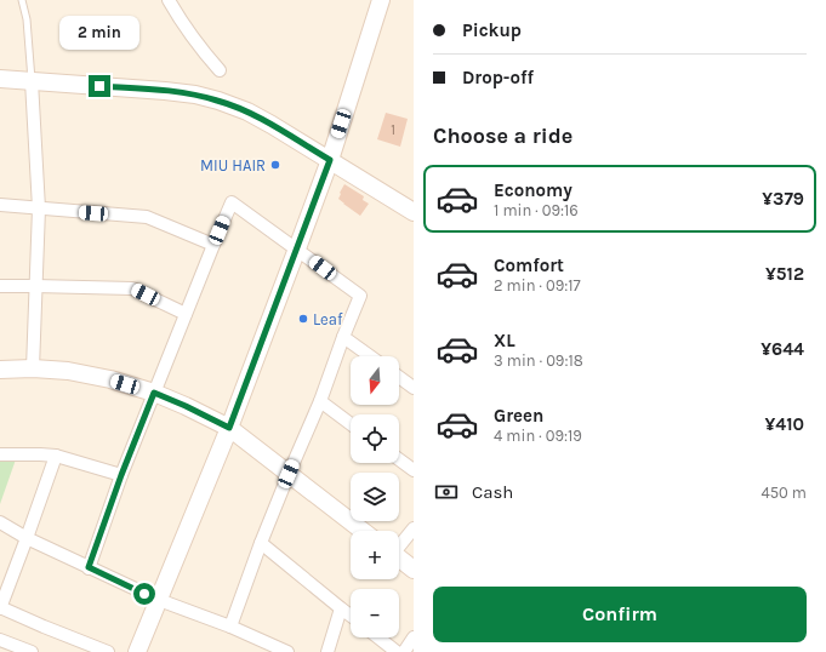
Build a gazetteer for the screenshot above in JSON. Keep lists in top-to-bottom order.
{
  "places": ["MIU HAIR", "Leaf"],
  "house_numbers": ["1"],
  "north": "bottom",
  "page": {
    "banner": ["Pickup", "Drop-off"],
    "bubble": "2 min",
    "heading": "Choose a ride",
    "list": [
      {
        "name": "Economy",
        "note": "1 min · 09:16",
        "value": "¥379"
      },
      {
        "name": "Comfort",
        "note": "2 min · 09:17",
        "value": "¥512"
      },
      {
        "name": "XL",
        "note": "3 min · 09:18",
        "value": "¥644"
      },
      {
        "name": "Green",
        "note": "4 min · 09:19",
        "value": "¥410"
      }
    ],
    "map_buttons": ["+", "−"],
    "pay": ["Cash", "450 m"],
    "buttons": "Confirm"
  }
}
